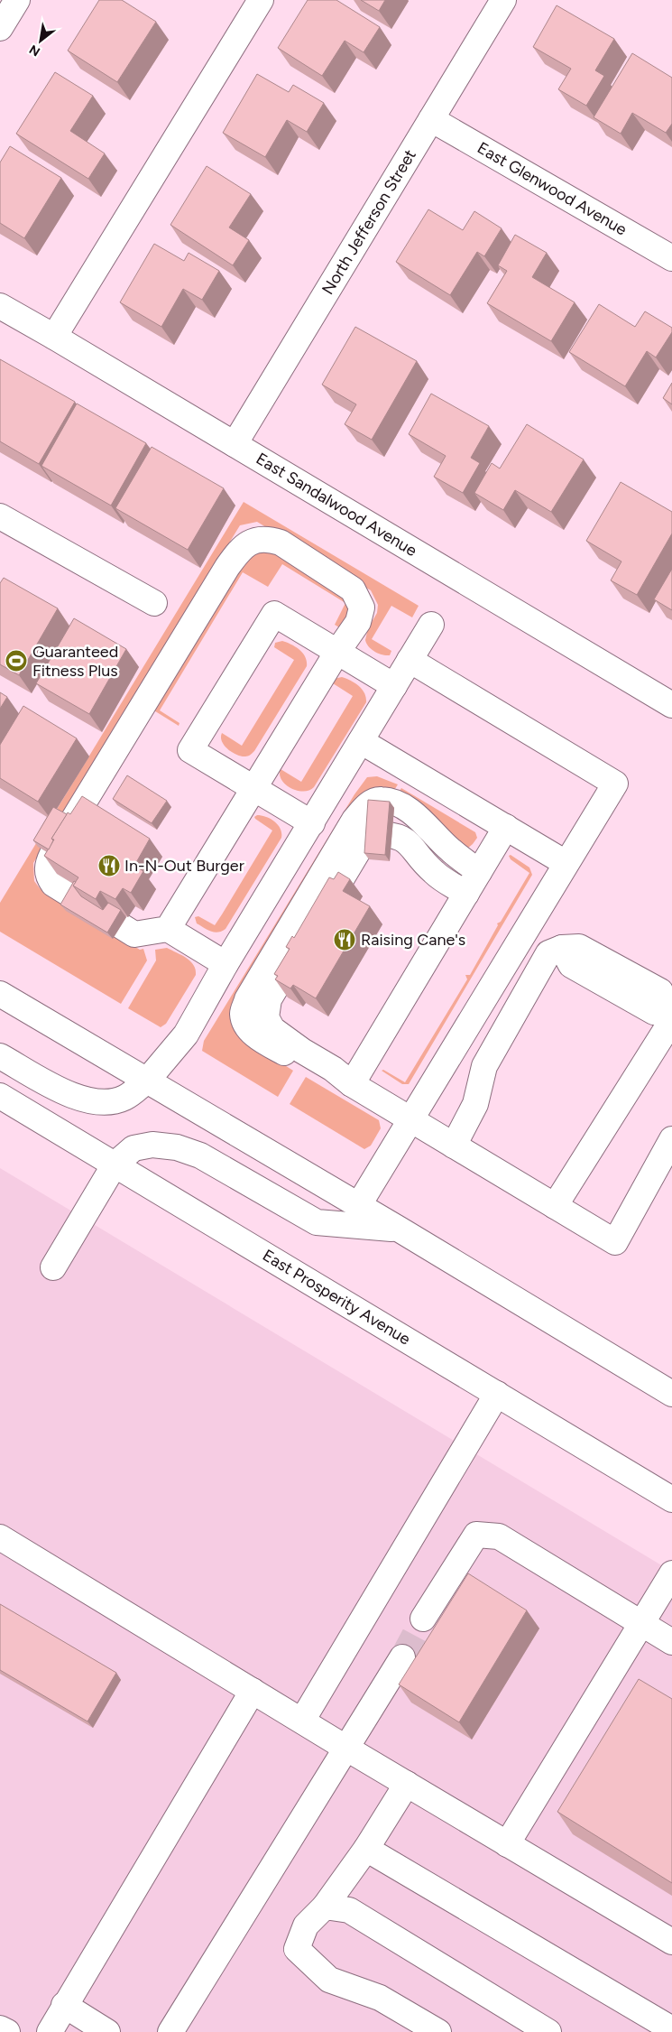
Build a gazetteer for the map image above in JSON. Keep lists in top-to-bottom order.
{
  "streets": {
    "main road": [
      "East Glenwood Avenue",
      "North Jefferson Street",
      "East Sandalwood Avenue",
      "East Prosperity Avenue"
    ]
  },
  "crossings": [
    ["East Glenwood Avenue", "North Jefferson Street"],
    ["North Jefferson Street", "East Sandalwood Avenue"]
  ],
  "places": {
    "sports": ["Guaranteed Fitness Plus"],
    "restaurant": ["In-N-Out Burger", "Raising Cane's"]
  },
  "north": "bottom left"
}
